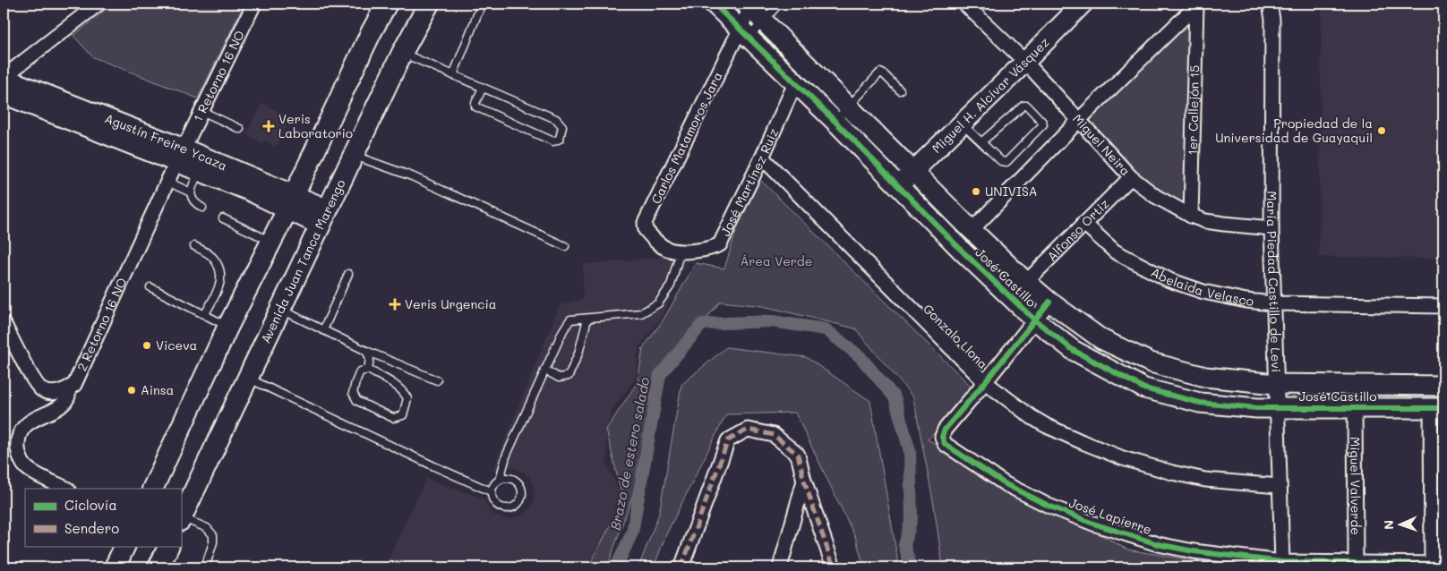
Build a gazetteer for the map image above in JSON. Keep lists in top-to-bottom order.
{
  "streets": {
    "main road": ["Avenida Juan Tanca Marengo"],
    "street": [
      "1 Retorno 16 NO",
      "Miguel H. Alcívar Vásquez",
      "1er Callejón 15",
      "Carlos Matamoros Jara",
      "Agustín Freire Ycaza",
      "Miguel Neira",
      "José Martínez Ruiz",
      "Alfonso Ortiz",
      "José Castillo",
      "María Piedad Castillo de Levi",
      "Abelaida Velasco",
      "2 Retorno 16 NO",
      "Gonzalo Llona",
      "Miguel Valverde",
      "José Lapierre"
    ]
  },
  "crossings": [
    ["1 Retorno 16 NO", "Agustín Freire Ycaza"],
    ["1 Retorno 16 NO", "2 Retorno 16 NO"],
    ["Miguel H. Alcívar Vásquez", "Miguel Neira"],
    ["Miguel H. Alcívar Vásquez", "José Castillo"],
    ["1er Callejón 15", "Miguel Neira"],
    ["Carlos Matamoros Jara", "José Martínez Ruiz"],
    ["Carlos Matamoros Jara", "José Castillo"],
    ["Agustín Freire Ycaza", "Avenida Juan Tanca Marengo"],
    ["Agustín Freire Ycaza", "2 Retorno 16 NO"],
    ["Miguel Neira", "Alfonso Ortiz"],
    ["Miguel Neira", "María Piedad Castillo de Levi"],
    ["José Martínez Ruiz", "José Castillo"],
    ["José Martínez Ruiz", "Gonzalo Llona"],
    ["Alfonso Ortiz", "José Castillo"],
    ["Alfonso Ortiz", "Abelaida Velasco"],
    ["José Castillo", "María Piedad Castillo de Levi"],
    ["José Castillo", "Miguel Valverde"],
    ["José Castillo", "José Lapierre"],
    ["María Piedad Castillo de Levi", "Abelaida Velasco"],
    ["María Piedad Castillo de Levi", "Gonzalo Llona"],
    ["María Piedad Castillo de Levi", "José Lapierre"],
    ["Gonzalo Llona", "José Lapierre"],
    ["Miguel Valverde", "José Lapierre"]
  ],
  "water": ["Brazo de estero salado"],
  "parks": ["Área Verde"],
  "places": {
    "health": ["Veris Laboratorio", "Veris Urgencia"],
    "other": [
      "Propiedad de la Universidad de Guayaquil",
      "UNIVISA",
      "Viceva",
      "Ainsa"
    ]
  },
  "legend": ["Ciclovía", "Sendero"],
  "north": "left"
}
